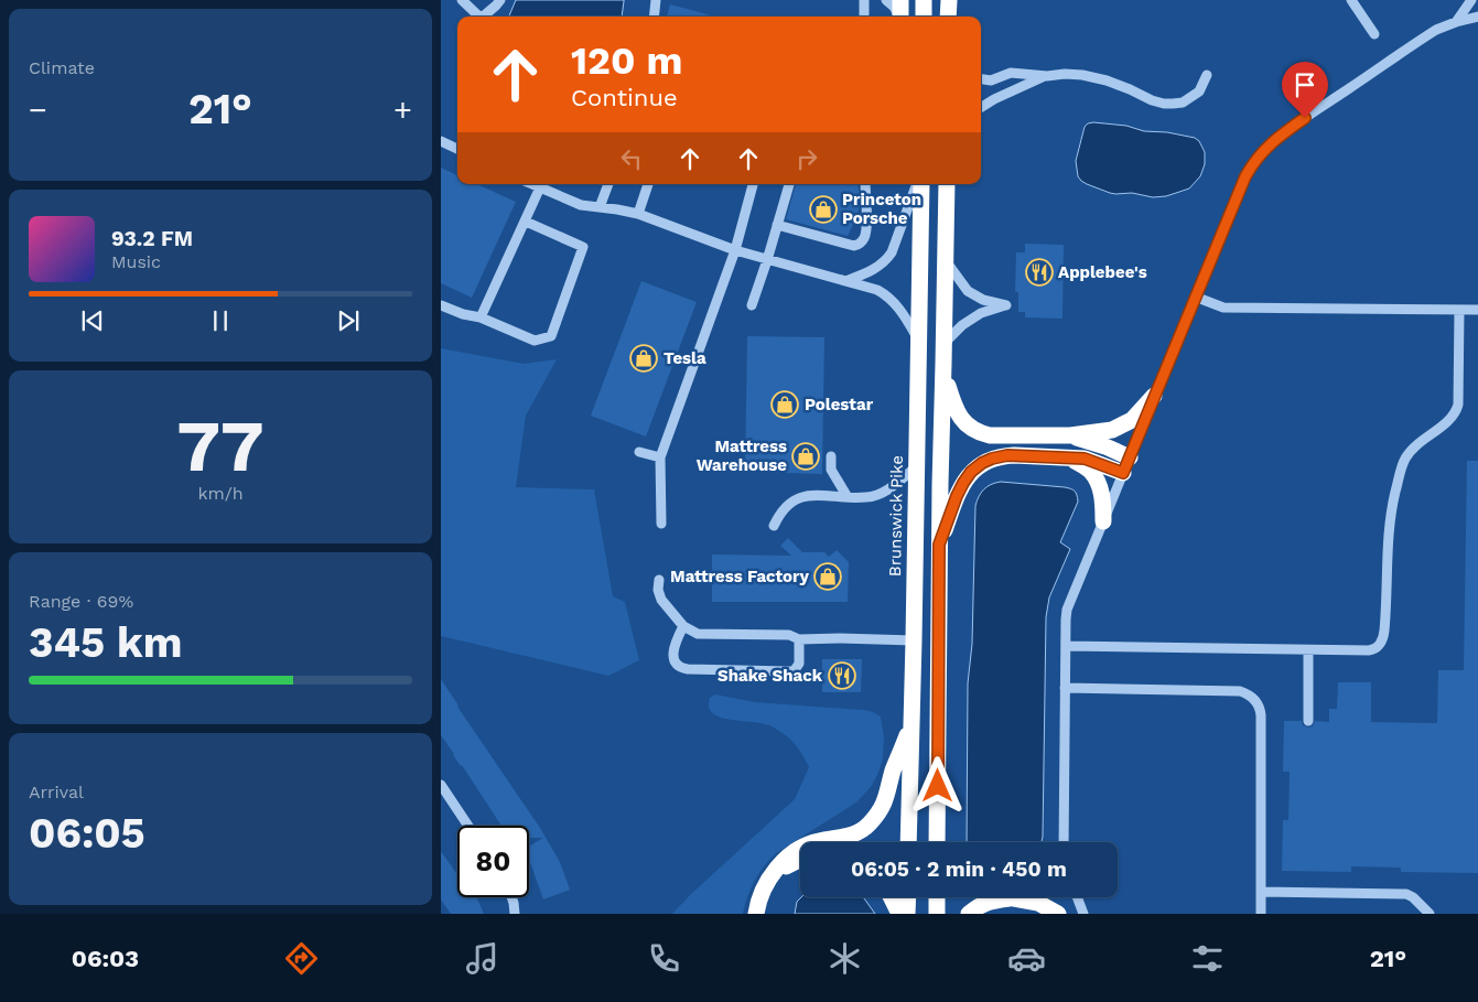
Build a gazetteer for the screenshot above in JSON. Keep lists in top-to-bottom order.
{
  "streets": {
    "highway": ["Brunswick Pike"]
  },
  "places": {
    "shop": [
      "Princeton Porsche",
      "Tesla",
      "Polestar",
      "Mattress Warehouse",
      "Mattress Factory"
    ],
    "restaurant": ["Applebee's", "Shake Shack"]
  },
  "page": {
    "tile": [
      "Climate",
      ["77", "km/h"],
      ["Range · 69%", "345 km"],
      ["Arrival", "06:05"]
    ],
    "turn": ["120 m", "Continue"],
    "heat": ["−", "21°", "+"],
    "song": ["93.2 FM", "Music"],
    "limit": "80",
    "trip": "06:05 · 2 min · 450 m",
    "tabs": ["06:03", "21°"]
  }
}
